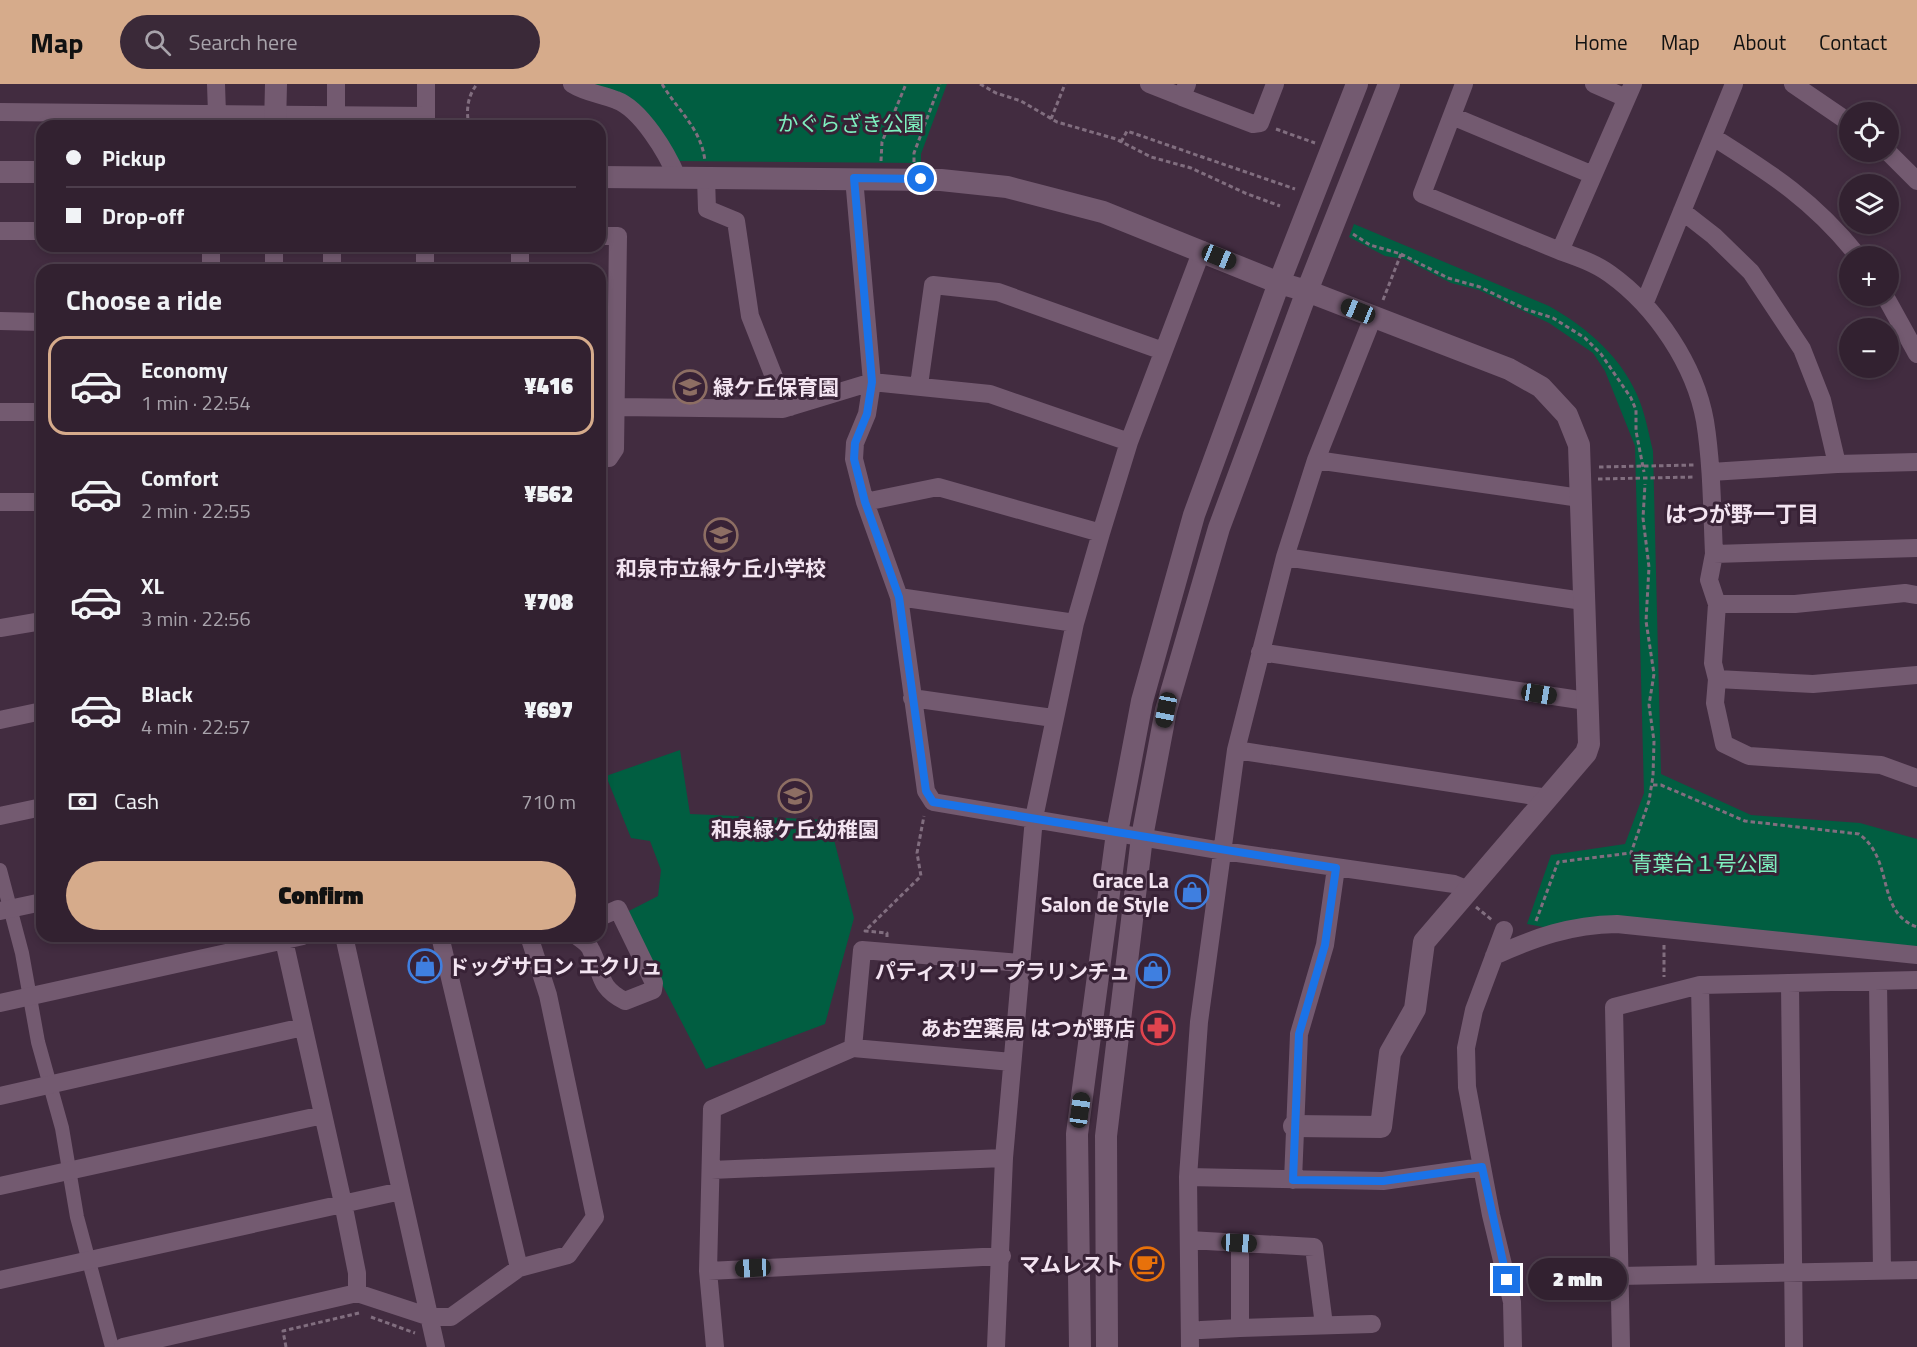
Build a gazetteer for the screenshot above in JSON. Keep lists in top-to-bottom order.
{
  "districts": ["はつが野一丁目"],
  "parks": ["かぐらざき公園", "青葉台１号公園"],
  "places": {
    "school or university": ["緑ケ丘保育園", "和泉市立緑ケ丘小学校", "和泉緑ケ丘幼稚園"],
    "shop": ["Grace La Salon de Style", "ドッグサロン エクリュ", "パティスリー プラリンチュ"],
    "pharmacy": ["あお空薬局 はつが野店"],
    "cafe": ["マムレスト"]
  },
  "page": {
    "header": "Map",
    "search": "Search here",
    "nav": [
      "Home",
      "Map",
      "About",
      "Contact"
    ],
    "map_buttons": ["+", "−"],
    "banner": ["Pickup", "Drop-off"],
    "heading": "Choose a ride",
    "list": [
      {
        "name": "Economy",
        "note": "1 min · 22:54",
        "value": "¥416"
      },
      {
        "name": "Comfort",
        "note": "2 min · 22:55",
        "value": "¥562"
      },
      {
        "name": "XL",
        "note": "3 min · 22:56",
        "value": "¥708"
      },
      {
        "name": "Black",
        "note": "4 min · 22:57",
        "value": "¥697"
      }
    ],
    "pay": ["Cash", "710 m"],
    "buttons": "Confirm",
    "bubble": "2 min"
  }
}
